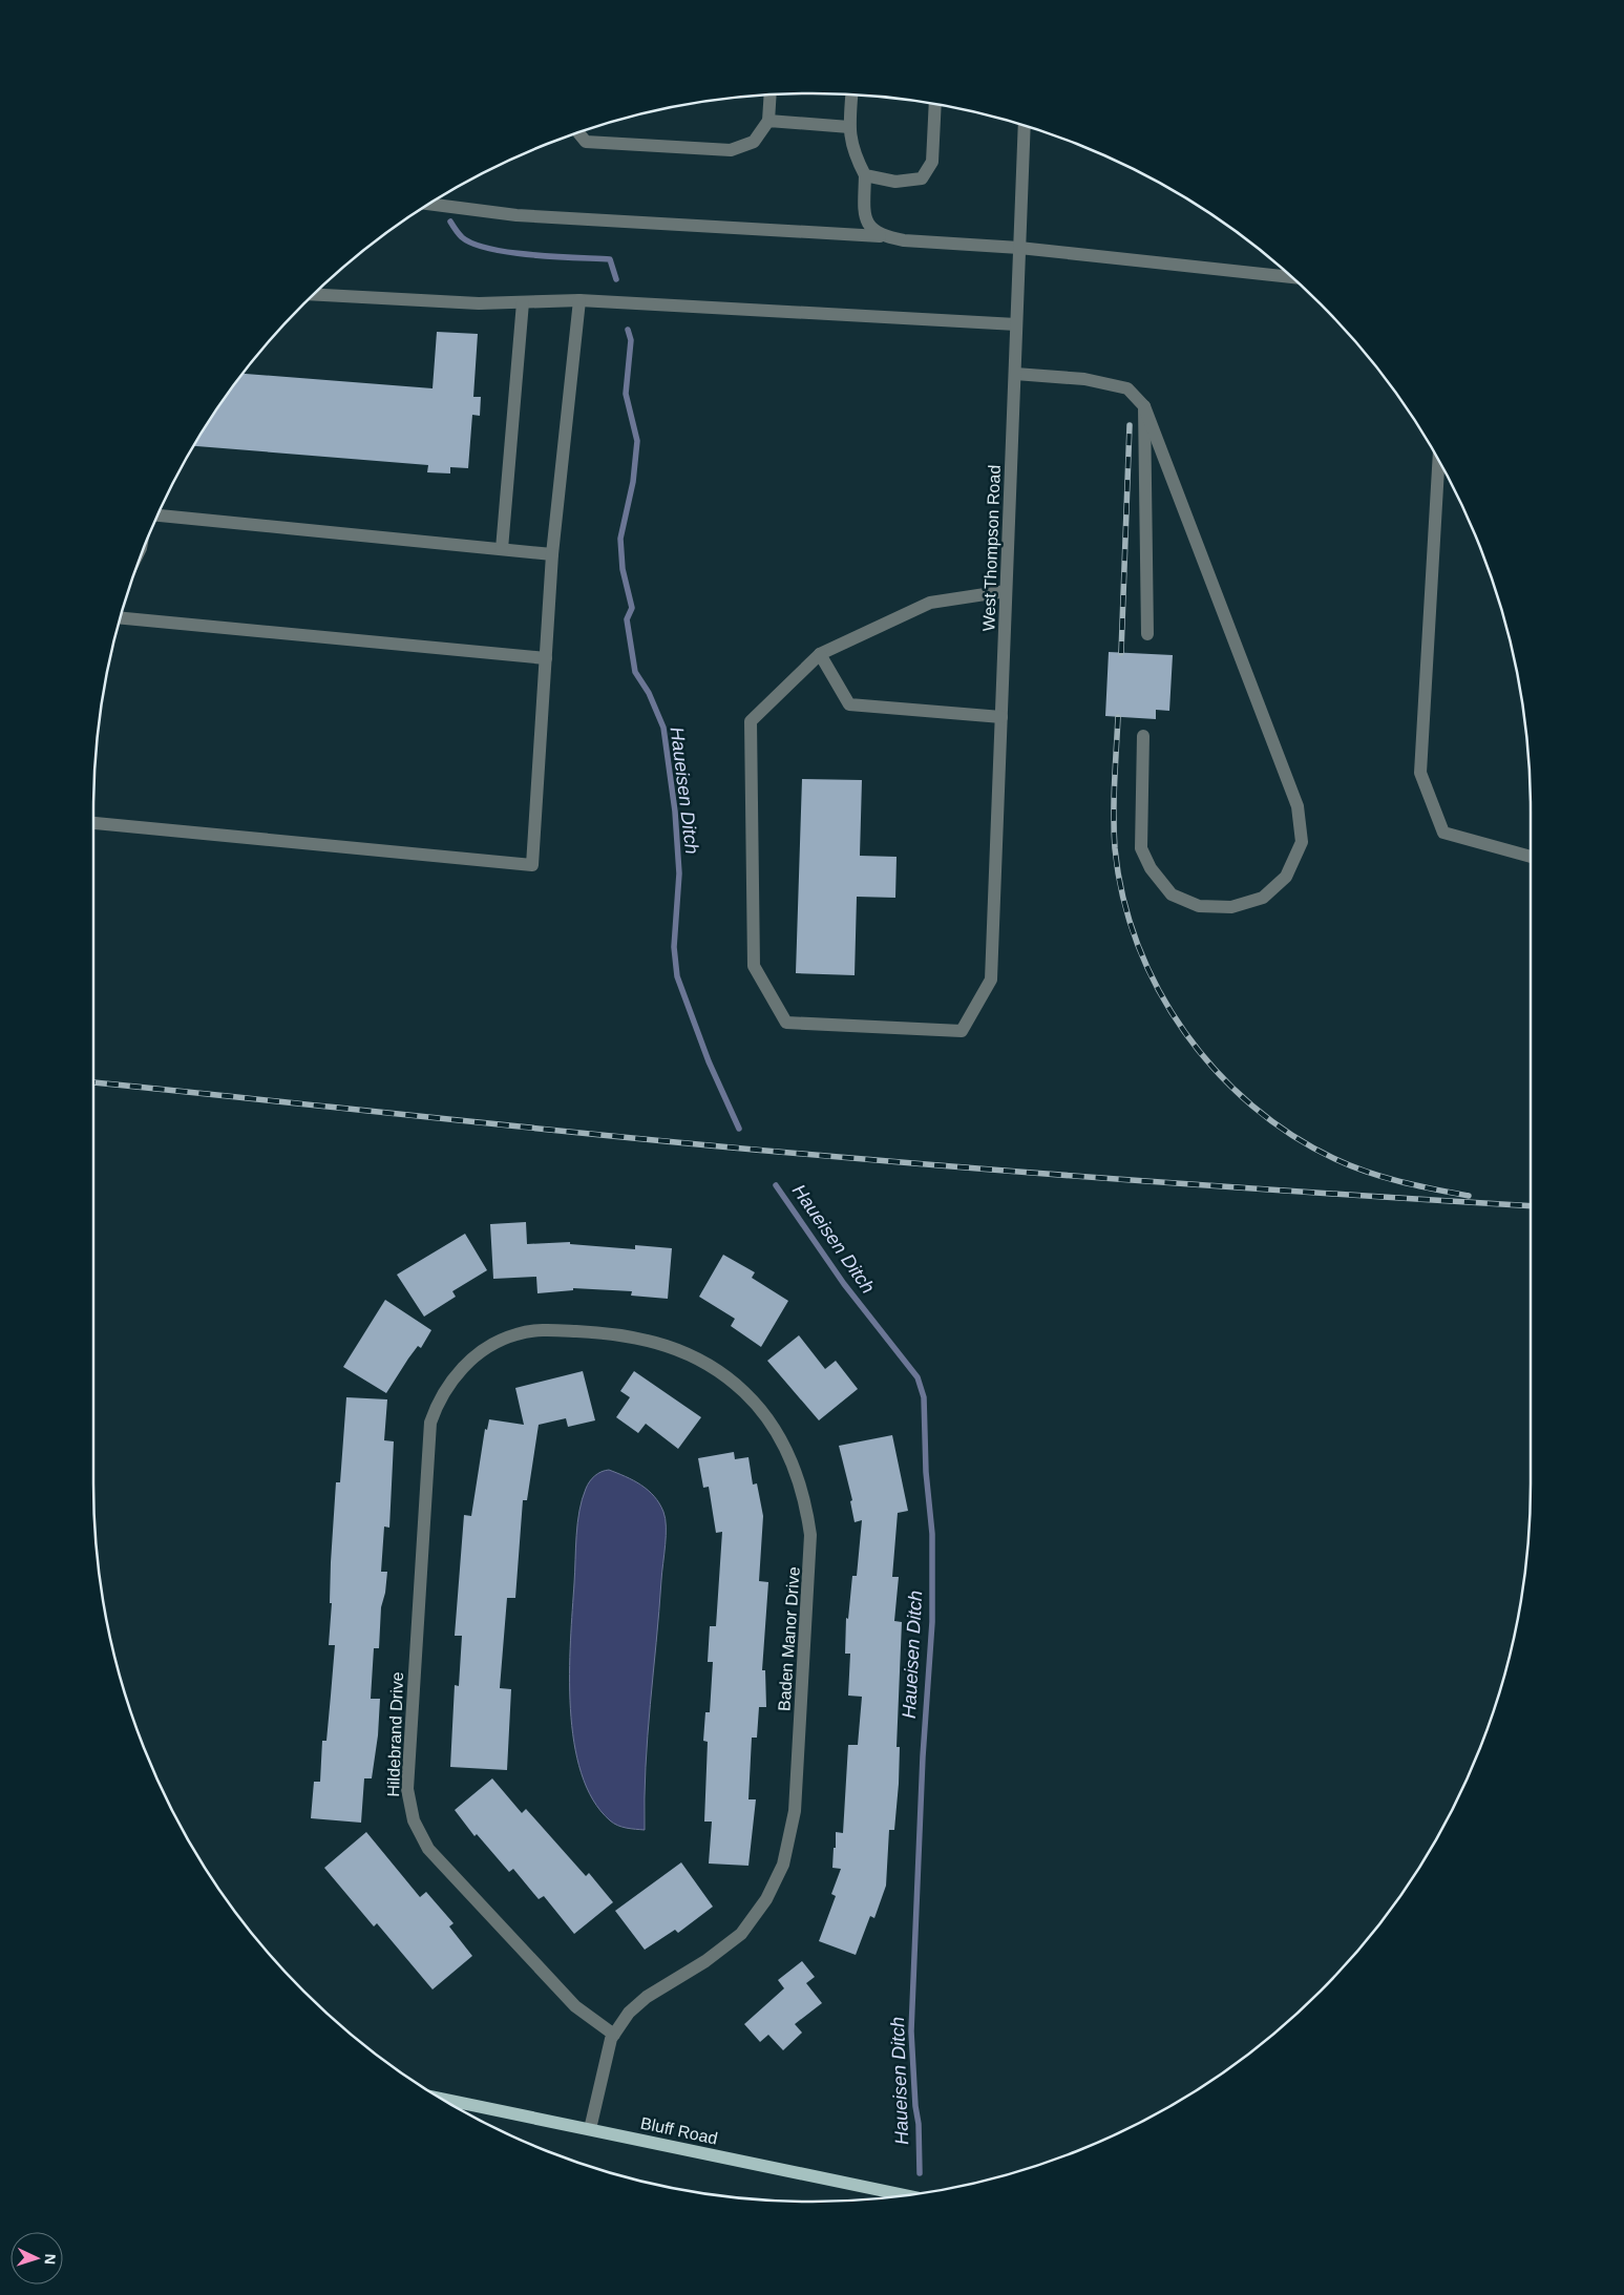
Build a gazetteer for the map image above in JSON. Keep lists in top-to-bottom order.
{
  "streets": {
    "main road": ["Bluff Road"],
    "street": ["West Thompson Road", "Baden Manor Drive", "Hildebrand Drive"]
  },
  "crossings": [
    ["Baden Manor Drive", "Hildebrand Drive"],
    ["Baden Manor Drive", "Bluff Road"]
  ],
  "water": ["Haueisen Ditch"],
  "north": "right"
}
